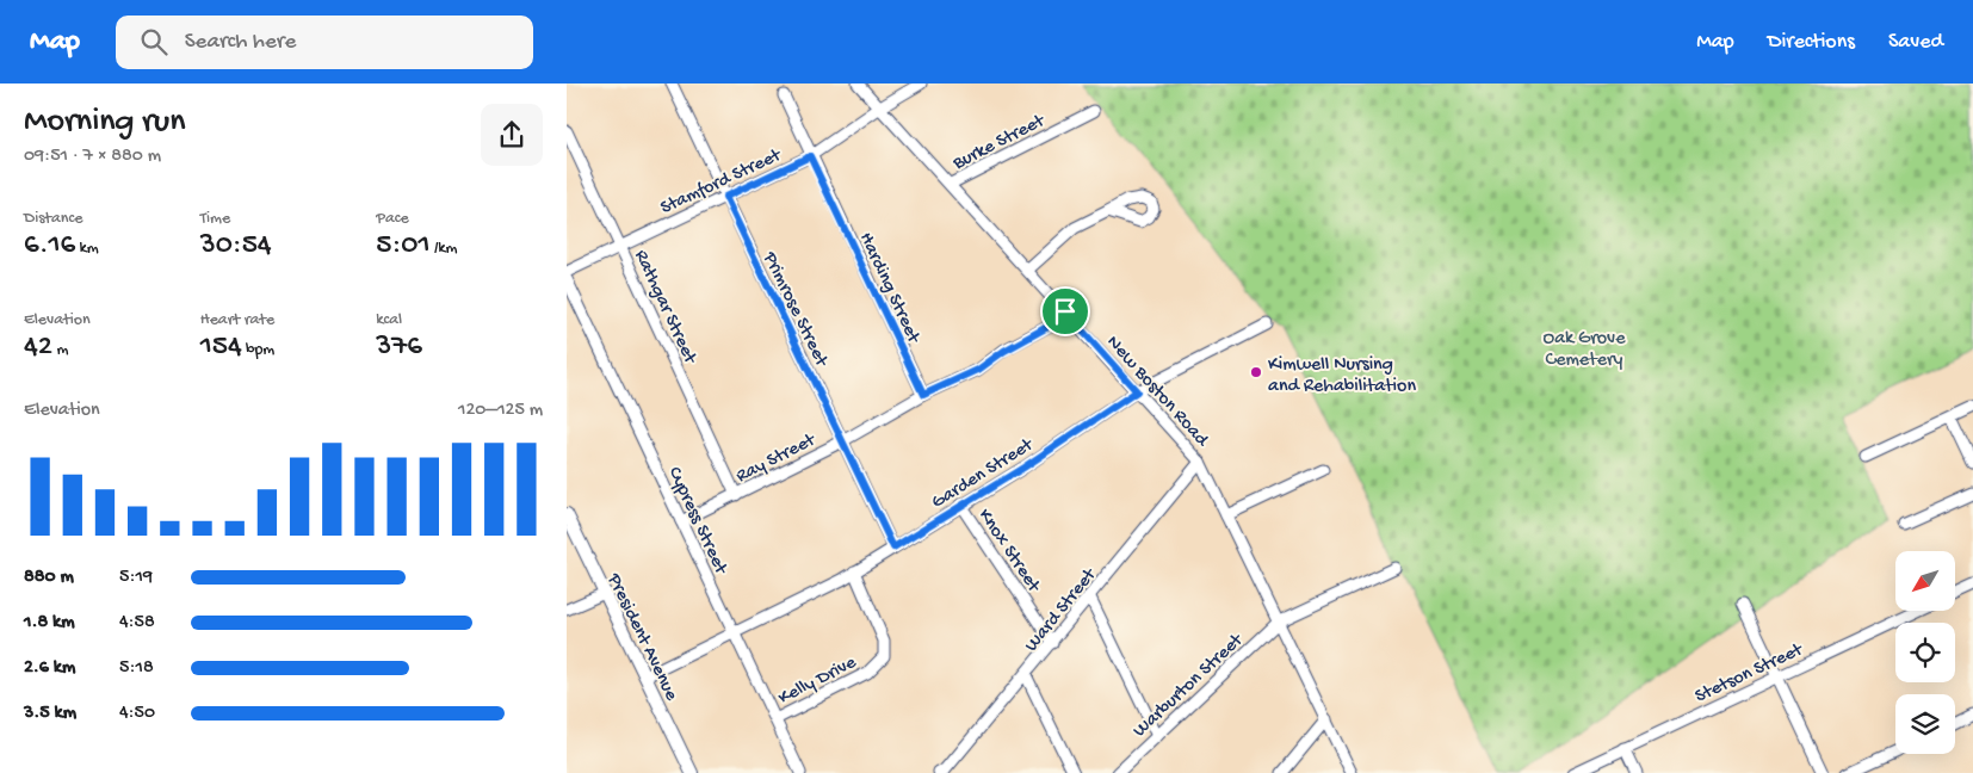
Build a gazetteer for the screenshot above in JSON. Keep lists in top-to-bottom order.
{
  "streets": {
    "main road": ["President Avenue"],
    "street": [
      "Burke Street",
      "Stamford Street",
      "Harding Street",
      "Rathgar Street",
      "Primrose Street",
      "New Boston Road",
      "Ray Street",
      "Garden Street",
      "Cypress Street",
      "Knox Street",
      "Ward Street",
      "Stetson Street",
      "Kelly Drive",
      "Warburton Street"
    ]
  },
  "crossings": [
    ["Burke Street", "New Boston Road"],
    ["Stamford Street", "Harding Street"],
    ["Stamford Street", "Rathgar Street"],
    ["Stamford Street", "Primrose Street"],
    ["Stamford Street", "New Boston Road"],
    ["Harding Street", "Ray Street"],
    ["Rathgar Street", "Ray Street"],
    ["Primrose Street", "Ray Street"],
    ["Primrose Street", "Garden Street"],
    ["New Boston Road", "Ray Street"],
    ["New Boston Road", "Garden Street"],
    ["New Boston Road", "Ward Street"],
    ["New Boston Road", "Warburton Street"],
    ["Ray Street", "Cypress Street"],
    ["Garden Street", "Cypress Street"],
    ["Garden Street", "Knox Street"],
    ["Garden Street", "President Avenue"],
    ["Garden Street", "Kelly Drive"],
    ["Cypress Street", "Kelly Drive"],
    ["Knox Street", "Ward Street"]
  ],
  "parks": ["Oak Grove Cemetery"],
  "places": ["Kimwell Nursing and Rehabilitation"],
  "north": "bottom left",
  "page": {
    "header": "Map",
    "search": "Search here",
    "nav": ["Map", "Directions", "Saved"],
    "heading": ["Morning run", "09:51 · 7 × 880 m"],
    "stats": [
      ["Distance", "6.16 km"],
      ["Time", "30:54"],
      ["Pace", "5:01 /km"],
      ["Elevation", "42 m"],
      ["Heart rate", "154 bpm"],
      ["kcal", "376"]
    ],
    "chart": ["Elevation", "120–125 m"],
    "list": [
      {
        "name": "880 m",
        "note": "5:19"
      },
      {
        "name": "1.8 km",
        "note": "4:58"
      },
      {
        "name": "2.6 km",
        "note": "5:18"
      },
      {
        "name": "3.5 km",
        "note": "4:50"
      }
    ]
  }
}
